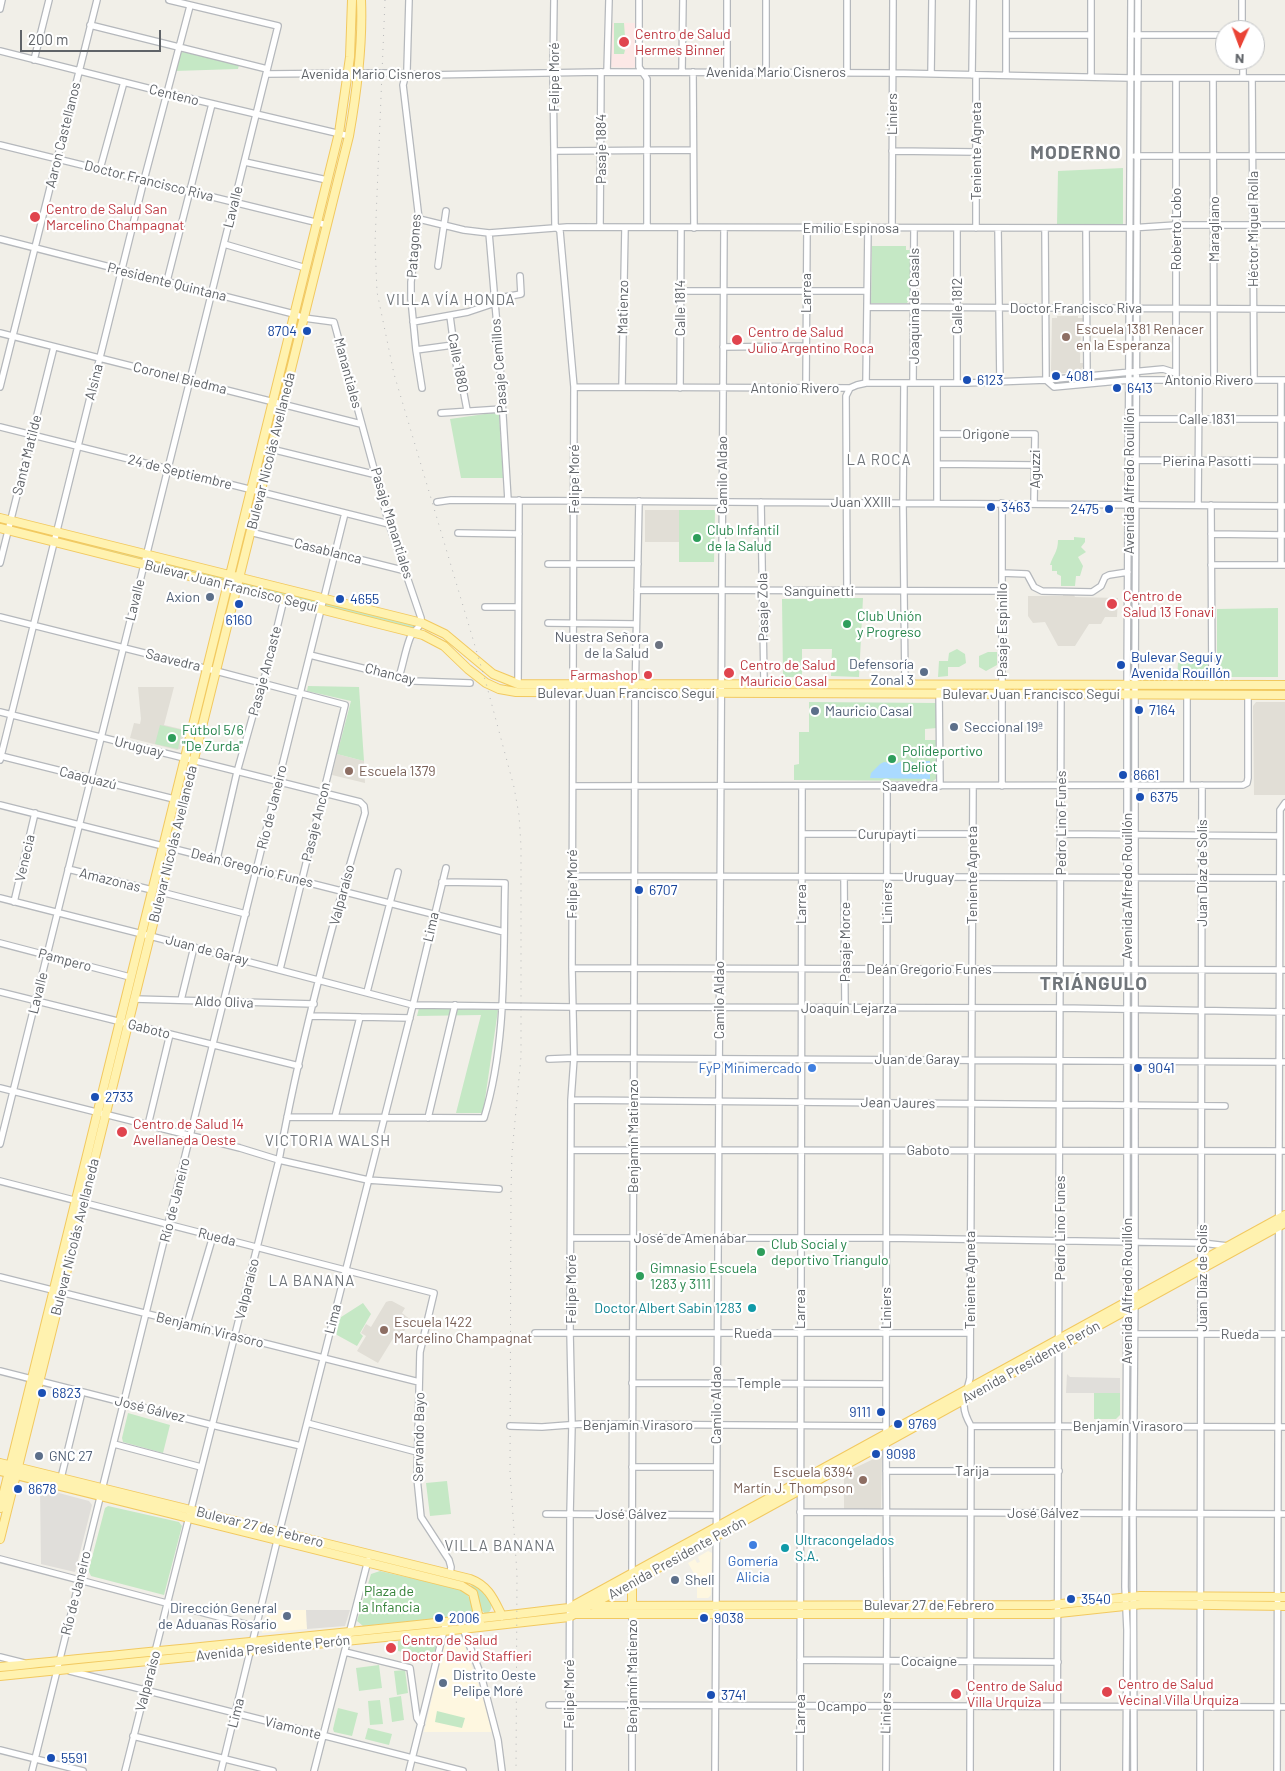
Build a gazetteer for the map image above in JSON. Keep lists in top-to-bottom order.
{
  "streets": {
    "main road": [
      "Bulevar Nicolás Avellaneda",
      "Bulevar Juan Francisco Seguí",
      "Benjamín Matienzo",
      "Avenida Presidente Perón",
      "Bulevar 27 de Febrero"
    ],
    "street": [
      "Avenida Mario Cisneros",
      "Felipe Moré",
      "Centeno",
      "Liniers",
      "Aaron Castellanos",
      "Pasaje 1884",
      "Teniente Agneta",
      "Doctor Francisco Riva",
      "Lavalle",
      "Emilio Espinosa",
      "Roberto Lobo",
      "Maragliano",
      "Héctor Miguel Rolla",
      "Patagones",
      "Presidente Quintana",
      "Larrea",
      "Joaquina de Casals",
      "Calle 1812",
      "Matienzo",
      "Calle 1814",
      "Calle 1880",
      "Pasaje Cemillos",
      "Manantiales",
      "Coronel Biedma",
      "Antonio Rivero",
      "Alsina",
      "Calle 1831",
      "Origone",
      "Santa Matilde",
      "Pierina Pasotti",
      "Aguzzi",
      "24 de Septiembre",
      "Camilo Aldao",
      "Avenida Alfredo Rouillón",
      "Juan XXIII",
      "Pasaje Manantiales",
      "Casablanca",
      "Sanguinetti",
      "Pasaje Zola",
      "Pasaje Espinillo",
      "Saavedra",
      "Pasaje Ancaste",
      "Chancay",
      "Uruguay",
      "Caaguazú",
      "Río de Janeiro",
      "Pasaje Ancon",
      "Pedro Lino Funes",
      "Curupayti",
      "Venecia",
      "Deán Gregorio Funes",
      "Juan Díaz de Solís",
      "Amazonas",
      "Valparaíso",
      "Lima",
      "Pasaje Morce",
      "Juan de Garay",
      "Pampero",
      "Aldo Oliva",
      "Joaquín Lejarza",
      "Gaboto",
      "Jean Jaures",
      "Rueda",
      "José de Amenábar",
      "Benjamín Virasoro",
      "Temple",
      "José Gálvez",
      "Servando Bayo",
      "Tarija",
      "Cocaigne",
      "Ocampo",
      "Viamonte"
    ]
  },
  "crossings": [
    ["Avenida Mario Cisneros", "Felipe Moré"],
    ["Avenida Mario Cisneros", "Liniers"],
    ["Avenida Mario Cisneros", "Aaron Castellanos"],
    ["Avenida Mario Cisneros", "Pasaje 1884"],
    ["Avenida Mario Cisneros", "Teniente Agneta"],
    ["Avenida Mario Cisneros", "Lavalle"],
    ["Avenida Mario Cisneros", "Roberto Lobo"],
    ["Avenida Mario Cisneros", "Maragliano"],
    ["Avenida Mario Cisneros", "Héctor Miguel Rolla"],
    ["Avenida Mario Cisneros", "Patagones"],
    ["Avenida Mario Cisneros", "Alsina"],
    ["Avenida Mario Cisneros", "Bulevar Nicolás Avellaneda"],
    ["Avenida Mario Cisneros", "Avenida Alfredo Rouillón"],
    ["Felipe Moré", "Emilio Espinosa"],
    ["Felipe Moré", "Antonio Rivero"],
    ["Felipe Moré", "Juan XXIII"],
    ["Felipe Moré", "Bulevar Juan Francisco Seguí"],
    ["Felipe Moré", "Saavedra"],
    ["Felipe Moré", "Uruguay"],
    ["Felipe Moré", "Deán Gregorio Funes"],
    ["Felipe Moré", "Juan de Garay"],
    ["Felipe Moré", "Joaquín Lejarza"],
    ["Felipe Moré", "Gaboto"],
    ["Felipe Moré", "Jean Jaures"],
    ["Felipe Moré", "Rueda"],
    ["Felipe Moré", "José de Amenábar"],
    ["Felipe Moré", "Benjamín Virasoro"],
    ["Felipe Moré", "Avenida Presidente Perón"],
    ["Felipe Moré", "José Gálvez"],
    ["Felipe Moré", "Bulevar 27 de Febrero"],
    ["Felipe Moré", "Ocampo"],
    ["Centeno", "Aaron Castellanos"],
    ["Centeno", "Lavalle"],
    ["Centeno", "Alsina"],
    ["Centeno", "Bulevar Nicolás Avellaneda"],
    ["Liniers", "Emilio Espinosa"],
    ["Liniers", "Saavedra"],
    ["Liniers", "Uruguay"],
    ["Liniers", "Curupayti"],
    ["Liniers", "Deán Gregorio Funes"],
    ["Liniers", "Juan de Garay"],
    ["Liniers", "Joaquín Lejarza"],
    ["Liniers", "Gaboto"],
    ["Liniers", "Jean Jaures"],
    ["Liniers", "Rueda"],
    ["Liniers", "José de Amenábar"],
    ["Liniers", "Benjamín Virasoro"],
    ["Liniers", "Avenida Presidente Perón"],
    ["Liniers", "Temple"],
    ["Liniers", "José Gálvez"],
    ["Liniers", "Tarija"],
    ["Liniers", "Bulevar 27 de Febrero"],
    ["Liniers", "Cocaigne"],
    ["Liniers", "Ocampo"],
    ["Aaron Castellanos", "Doctor Francisco Riva"],
    ["Aaron Castellanos", "Presidente Quintana"],
    ["Aaron Castellanos", "Coronel Biedma"],
    ["Pasaje 1884", "Emilio Espinosa"],
    ["Teniente Agneta", "Emilio Espinosa"],
    ["Teniente Agneta", "Saavedra"],
    ["Teniente Agneta", "Uruguay"],
    ["Teniente Agneta", "Curupayti"],
    ["Teniente Agneta", "Deán Gregorio Funes"],
    ["Teniente Agneta", "Juan de Garay"],
    ["Teniente Agneta", "Joaquín Lejarza"],
    ["Teniente Agneta", "Gaboto"],
    ["Teniente Agneta", "Jean Jaures"],
    ["Teniente Agneta", "Rueda"],
    ["Teniente Agneta", "José de Amenábar"],
    ["Teniente Agneta", "Avenida Presidente Perón"],
    ["Doctor Francisco Riva", "Lavalle"],
    ["Doctor Francisco Riva", "Roberto Lobo"],
    ["Doctor Francisco Riva", "Maragliano"],
    ["Doctor Francisco Riva", "Héctor Miguel Rolla"],
    ["Doctor Francisco Riva", "Joaquina de Casals"],
    ["Doctor Francisco Riva", "Calle 1812"],
    ["Doctor Francisco Riva", "Alsina"],
    ["Doctor Francisco Riva", "Bulevar Nicolás Avellaneda"],
    ["Doctor Francisco Riva", "Avenida Alfredo Rouillón"],
    ["Lavalle", "Presidente Quintana"],
    ["Lavalle", "Coronel Biedma"],
    ["Lavalle", "Alsina"],
    ["Lavalle", "24 de Septiembre"],
    ["Lavalle", "Bulevar Juan Francisco Seguí"],
    ["Lavalle", "Saavedra"],
    ["Lavalle", "Uruguay"],
    ["Lavalle", "Caaguazú"],
    ["Lavalle", "Deán Gregorio Funes"],
    ["Lavalle", "Amazonas"],
    ["Lavalle", "Juan de Garay"],
    ["Lavalle", "Pampero"],
    ["Lavalle", "Gaboto"],
    ["Emilio Espinosa", "Roberto Lobo"],
    ["Emilio Espinosa", "Maragliano"],
    ["Emilio Espinosa", "Héctor Miguel Rolla"],
    ["Emilio Espinosa", "Patagones"],
    ["Emilio Espinosa", "Larrea"],
    ["Emilio Espinosa", "Joaquina de Casals"],
    ["Emilio Espinosa", "Calle 1812"],
    ["Emilio Espinosa", "Matienzo"],
    ["Emilio Espinosa", "Calle 1814"],
    ["Emilio Espinosa", "Pasaje Cemillos"],
    ["Emilio Espinosa", "Camilo Aldao"],
    ["Emilio Espinosa", "Avenida Alfredo Rouillón"],
    ["Roberto Lobo", "Antonio Rivero"],
    ["Maragliano", "Antonio Rivero"],
    ["Héctor Miguel Rolla", "Antonio Rivero"],
    ["Presidente Quintana", "Manantiales"],
    ["Presidente Quintana", "Alsina"],
    ["Presidente Quintana", "Bulevar Nicolás Avellaneda"],
    ["Larrea", "Antonio Rivero"],
    ["Larrea", "Saavedra"],
    ["Larrea", "Uruguay"],
    ["Larrea", "Curupayti"],
    ["Larrea", "Deán Gregorio Funes"],
    ["Larrea", "Juan de Garay"],
    ["Larrea", "Joaquín Lejarza"],
    ["Larrea", "Gaboto"],
    ["Larrea", "Jean Jaures"],
    ["Larrea", "Rueda"],
    ["Larrea", "José de Amenábar"],
    ["Larrea", "Benjamín Virasoro"],
    ["Larrea", "Avenida Presidente Perón"],
    ["Larrea", "Temple"],
    ["Larrea", "José Gálvez"],
    ["Larrea", "Bulevar 27 de Febrero"],
    ["Larrea", "Cocaigne"],
    ["Larrea", "Ocampo"],
    ["Joaquina de Casals", "Antonio Rivero"],
    ["Joaquina de Casals", "Juan XXIII"],
    ["Joaquina de Casals", "Bulevar Juan Francisco Seguí"],
    ["Joaquina de Casals", "Sanguinetti"],
    ["Calle 1812", "Antonio Rivero"],
    ["Matienzo", "Antonio Rivero"],
    ["Calle 1814", "Antonio Rivero"],
    ["Pasaje Cemillos", "Juan XXIII"],
    ["Manantiales", "Coronel Biedma"],
    ["Manantiales", "Pasaje Manantiales"],
    ["Coronel Biedma", "Alsina"],
    ["Coronel Biedma", "Bulevar Nicolás Avellaneda"],
    ["Coronel Biedma", "Santa Matilde"],
    ["Coronel Biedma", "Pasaje Manantiales"],
    ["Antonio Rivero", "Camilo Aldao"],
    ["Antonio Rivero", "Avenida Alfredo Rouillón"],
    ["Alsina", "24 de Septiembre"],
    ["Alsina", "Bulevar Juan Francisco Seguí"],
    ["Alsina", "Saavedra"],
    ["Alsina", "Uruguay"],
    ["Alsina", "Caaguazú"],
    ["Calle 1831", "Avenida Alfredo Rouillón"],
    ["Origone", "Aguzzi"],
    ["Bulevar Nicolás Avellaneda", "24 de Septiembre"],
    ["Bulevar Nicolás Avellaneda", "Casablanca"],
    ["Bulevar Nicolás Avellaneda", "Bulevar Juan Francisco Seguí"],
    ["Bulevar Nicolás Avellaneda", "Saavedra"],
    ["Bulevar Nicolás Avellaneda", "Uruguay"],
    ["Bulevar Nicolás Avellaneda", "Caaguazú"],
    ["Bulevar Nicolás Avellaneda", "Deán Gregorio Funes"],
    ["Bulevar Nicolás Avellaneda", "Amazonas"],
    ["Bulevar Nicolás Avellaneda", "Juan de Garay"],
    ["Bulevar Nicolás Avellaneda", "Pampero"],
    ["Bulevar Nicolás Avellaneda", "Aldo Oliva"],
    ["Bulevar Nicolás Avellaneda", "Gaboto"],
    ["Bulevar Nicolás Avellaneda", "Rueda"],
    ["Bulevar Nicolás Avellaneda", "Benjamín Virasoro"],
    ["Bulevar Nicolás Avellaneda", "José Gálvez"],
    ["Bulevar Nicolás Avellaneda", "Bulevar 27 de Febrero"],
    ["Santa Matilde", "24 de Septiembre"],
    ["Santa Matilde", "Bulevar Juan Francisco Seguí"],
    ["Pierina Pasotti", "Avenida Alfredo Rouillón"],
    ["Aguzzi", "Juan XXIII"],
    ["24 de Septiembre", "Pasaje Manantiales"],
    ["24 de Septiembre", "Río de Janeiro"],
    ["Camilo Aldao", "Juan XXIII"],
    ["Camilo Aldao", "Bulevar Juan Francisco Seguí"],
    ["Camilo Aldao", "Sanguinetti"],
    ["Camilo Aldao", "Saavedra"],
    ["Camilo Aldao", "Uruguay"],
    ["Camilo Aldao", "Deán Gregorio Funes"],
    ["Camilo Aldao", "Juan de Garay"],
    ["Camilo Aldao", "Joaquín Lejarza"],
    ["Camilo Aldao", "Gaboto"],
    ["Camilo Aldao", "Jean Jaures"],
    ["Camilo Aldao", "Rueda"],
    ["Camilo Aldao", "José de Amenábar"],
    ["Camilo Aldao", "Benjamín Virasoro"],
    ["Camilo Aldao", "Avenida Presidente Perón"],
    ["Camilo Aldao", "Temple"],
    ["Camilo Aldao", "José Gálvez"],
    ["Camilo Aldao", "Bulevar 27 de Febrero"],
    ["Camilo Aldao", "Ocampo"],
    ["Avenida Alfredo Rouillón", "Juan XXIII"],
    ["Avenida Alfredo Rouillón", "Bulevar Juan Francisco Seguí"],
    ["Avenida Alfredo Rouillón", "Saavedra"],
    ["Avenida Alfredo Rouillón", "Uruguay"],
    ["Avenida Alfredo Rouillón", "Deán Gregorio Funes"],
    ["Avenida Alfredo Rouillón", "Juan de Garay"],
    ["Avenida Alfredo Rouillón", "Joaquín Lejarza"],
    ["Avenida Alfredo Rouillón", "Gaboto"],
    ["Avenida Alfredo Rouillón", "Jean Jaures"],
    ["Avenida Alfredo Rouillón", "Rueda"],
    ["Avenida Alfredo Rouillón", "José de Amenábar"],
    ["Avenida Alfredo Rouillón", "Benjamín Virasoro"],
    ["Avenida Alfredo Rouillón", "Avenida Presidente Perón"],
    ["Avenida Alfredo Rouillón", "José Gálvez"],
    ["Avenida Alfredo Rouillón", "Bulevar 27 de Febrero"],
    ["Avenida Alfredo Rouillón", "Ocampo"],
    ["Juan XXIII", "Pasaje Zola"],
    ["Juan XXIII", "Pasaje Espinillo"],
    ["Juan XXIII", "Benjamín Matienzo"],
    ["Pasaje Manantiales", "Casablanca"],
    ["Pasaje Manantiales", "Bulevar Juan Francisco Seguí"],
    ["Casablanca", "Río de Janeiro"],
    ["Bulevar Juan Francisco Seguí", "Pasaje Zola"],
    ["Bulevar Juan Francisco Seguí", "Pasaje Espinillo"],
    ["Bulevar Juan Francisco Seguí", "Saavedra"],
    ["Bulevar Juan Francisco Seguí", "Pasaje Ancaste"],
    ["Bulevar Juan Francisco Seguí", "Río de Janeiro"],
    ["Bulevar Juan Francisco Seguí", "Pedro Lino Funes"],
    ["Bulevar Juan Francisco Seguí", "Benjamín Matienzo"],
    ["Sanguinetti", "Pasaje Zola"],
    ["Sanguinetti", "Pasaje Espinillo"],
    ["Sanguinetti", "Benjamín Matienzo"],
    ["Pasaje Espinillo", "Saavedra"],
    ["Saavedra", "Pasaje Ancaste"],
    ["Saavedra", "Río de Janeiro"],
    ["Saavedra", "Pasaje Ancon"],
    ["Saavedra", "Pedro Lino Funes"],
    ["Saavedra", "Juan Díaz de Solís"],
    ["Saavedra", "Benjamín Matienzo"],
    ["Pasaje Ancaste", "Uruguay"],
    ["Pasaje Ancaste", "Deán Gregorio Funes"],
    ["Chancay", "Río de Janeiro"],
    ["Uruguay", "Río de Janeiro"],
    ["Uruguay", "Pasaje Ancon"],
    ["Uruguay", "Pedro Lino Funes"],
    ["Uruguay", "Juan Díaz de Solís"],
    ["Uruguay", "Valparaíso"],
    ["Uruguay", "Pasaje Morce"],
    ["Uruguay", "Benjamín Matienzo"],
    ["Río de Janeiro", "Deán Gregorio Funes"],
    ["Río de Janeiro", "Juan de Garay"],
    ["Río de Janeiro", "Aldo Oliva"],
    ["Río de Janeiro", "Gaboto"],
    ["Río de Janeiro", "Rueda"],
    ["Río de Janeiro", "Benjamín Virasoro"],
    ["Río de Janeiro", "Avenida Presidente Perón"],
    ["Río de Janeiro", "José Gálvez"],
    ["Río de Janeiro", "Bulevar 27 de Febrero"],
    ["Río de Janeiro", "Viamonte"],
    ["Pasaje Ancon", "Deán Gregorio Funes"],
    ["Pasaje Ancon", "Juan de Garay"],
    ["Pedro Lino Funes", "Deán Gregorio Funes"],
    ["Pedro Lino Funes", "Juan de Garay"],
    ["Pedro Lino Funes", "Joaquín Lejarza"],
    ["Pedro Lino Funes", "Gaboto"],
    ["Pedro Lino Funes", "Jean Jaures"],
    ["Pedro Lino Funes", "José de Amenábar"],
    ["Pedro Lino Funes", "Benjamín Virasoro"],
    ["Pedro Lino Funes", "Avenida Presidente Perón"],
    ["Pedro Lino Funes", "José Gálvez"],
    ["Pedro Lino Funes", "Tarija"],
    ["Pedro Lino Funes", "Bulevar 27 de Febrero"],
    ["Pedro Lino Funes", "Cocaigne"],
    ["Pedro Lino Funes", "Ocampo"],
    ["Venecia", "Deán Gregorio Funes"],
    ["Venecia", "Juan de Garay"],
    ["Deán Gregorio Funes", "Juan Díaz de Solís"],
    ["Deán Gregorio Funes", "Valparaíso"],
    ["Deán Gregorio Funes", "Lima"],
    ["Deán Gregorio Funes", "Pasaje Morce"],
    ["Deán Gregorio Funes", "Benjamín Matienzo"],
    ["Juan Díaz de Solís", "Juan de Garay"],
    ["Juan Díaz de Solís", "Joaquín Lejarza"],
    ["Juan Díaz de Solís", "Gaboto"],
    ["Juan Díaz de Solís", "Jean Jaures"],
    ["Juan Díaz de Solís", "Rueda"],
    ["Juan Díaz de Solís", "José de Amenábar"],
    ["Juan Díaz de Solís", "Benjamín Virasoro"],
    ["Juan Díaz de Solís", "Avenida Presidente Perón"],
    ["Juan Díaz de Solís", "José Gálvez"],
    ["Juan Díaz de Solís", "Bulevar 27 de Febrero"],
    ["Juan Díaz de Solís", "Ocampo"],
    ["Valparaíso", "Juan de Garay"],
    ["Valparaíso", "Aldo Oliva"],
    ["Valparaíso", "Gaboto"],
    ["Valparaíso", "Rueda"],
    ["Valparaíso", "Benjamín Virasoro"],
    ["Valparaíso", "Avenida Presidente Perón"],
    ["Valparaíso", "José Gálvez"],
    ["Valparaíso", "Bulevar 27 de Febrero"],
    ["Valparaíso", "Viamonte"],
    ["Lima", "Juan de Garay"],
    ["Lima", "Joaquín Lejarza"],
    ["Lima", "Rueda"],
    ["Lima", "Benjamín Virasoro"],
    ["Lima", "Avenida Presidente Perón"],
    ["Lima", "José Gálvez"],
    ["Lima", "Bulevar 27 de Febrero"],
    ["Lima", "Viamonte"],
    ["Pasaje Morce", "Joaquín Lejarza"],
    ["Juan de Garay", "Joaquín Lejarza"],
    ["Juan de Garay", "Benjamín Matienzo"],
    ["Joaquín Lejarza", "Benjamín Matienzo"],
    ["Gaboto", "Benjamín Matienzo"],
    ["Jean Jaures", "Benjamín Matienzo"],
    ["Benjamín Matienzo", "Rueda"],
    ["Benjamín Matienzo", "José de Amenábar"],
    ["Benjamín Matienzo", "Benjamín Virasoro"],
    ["Benjamín Matienzo", "Avenida Presidente Perón"],
    ["Benjamín Matienzo", "Temple"],
    ["Benjamín Matienzo", "José Gálvez"],
    ["Benjamín Matienzo", "Bulevar 27 de Febrero"],
    ["Benjamín Matienzo", "Ocampo"],
    ["Rueda", "Servando Bayo"],
    ["José de Amenábar", "Avenida Presidente Perón"],
    ["Benjamín Virasoro", "Avenida Presidente Perón"],
    ["Benjamín Virasoro", "Servando Bayo"],
    ["Avenida Presidente Perón", "Bulevar 27 de Febrero"],
    ["Avenida Presidente Perón", "Viamonte"],
    ["Servando Bayo", "Bulevar 27 de Febrero"]
  ],
  "districts": [
    "MODERNO",
    "VILLA VÍA HONDA",
    "LA ROCA",
    "TRIÁNGULO",
    "VICTORIA WALSH",
    "LA BANANA",
    "VILLA BANANA"
  ],
  "parks": ["Plaza de la Infancia"],
  "places": [
    "Centro de Salud Hermes Binner",
    "Centro de Salud San Marcelino Champagnat",
    "8704",
    "Escuela 1381 Renacer en la Esperanza",
    "Centro de Salud Julio Argentino Roca",
    "4081",
    "6123",
    "6413",
    "3463",
    "2475",
    "Club Infantil de la Salud",
    "Axion",
    "4655",
    "6160",
    "Centro de Salud 13 Fonavi",
    "Club Unión y Progreso",
    "Nuestra Señora de la Salud",
    "Bulevar Seguí y Avenida Rouillón",
    "Defensoría Zonal 3",
    "Centro de Salud Mauricio Casal",
    "Farmashop",
    "7164",
    "Mauricio Casal",
    "Seccional 19ª",
    "Fútbol 5/6 \"De Zurda\"",
    "Polideportivo Deliot",
    "Escuela 1379",
    "8661",
    "6375",
    "6707",
    "FyP Minimercado",
    "9041",
    "2733",
    "Centro de Salud 14 Avellaneda Oeste",
    "Club Social y deportivo Triangulo",
    "Gimnasio Escuela 1283 y 3111",
    "Doctor Albert Sabin 1283",
    "Escuela 1422 Marcelino Champagnat",
    "6823",
    "9111",
    "9769",
    "9098",
    "GNC 27",
    "Escuela 6394 Martín J. Thompson",
    "8678",
    "Gomería Alicia",
    "Ultracongelados S.A.",
    "Shell",
    "3540",
    "Dirección General de Aduanas Rosario",
    "2006",
    "9038",
    "Centro de Salud Doctor David Staffieri",
    "Distrito Oeste Pelipe Moré",
    "Centro de Salud Vecinal Villa Urquiza",
    "Centro de Salud Villa Urquiza",
    "3741",
    "5591"
  ],
  "scale_bar": "200 m",
  "north": "bottom"
}
